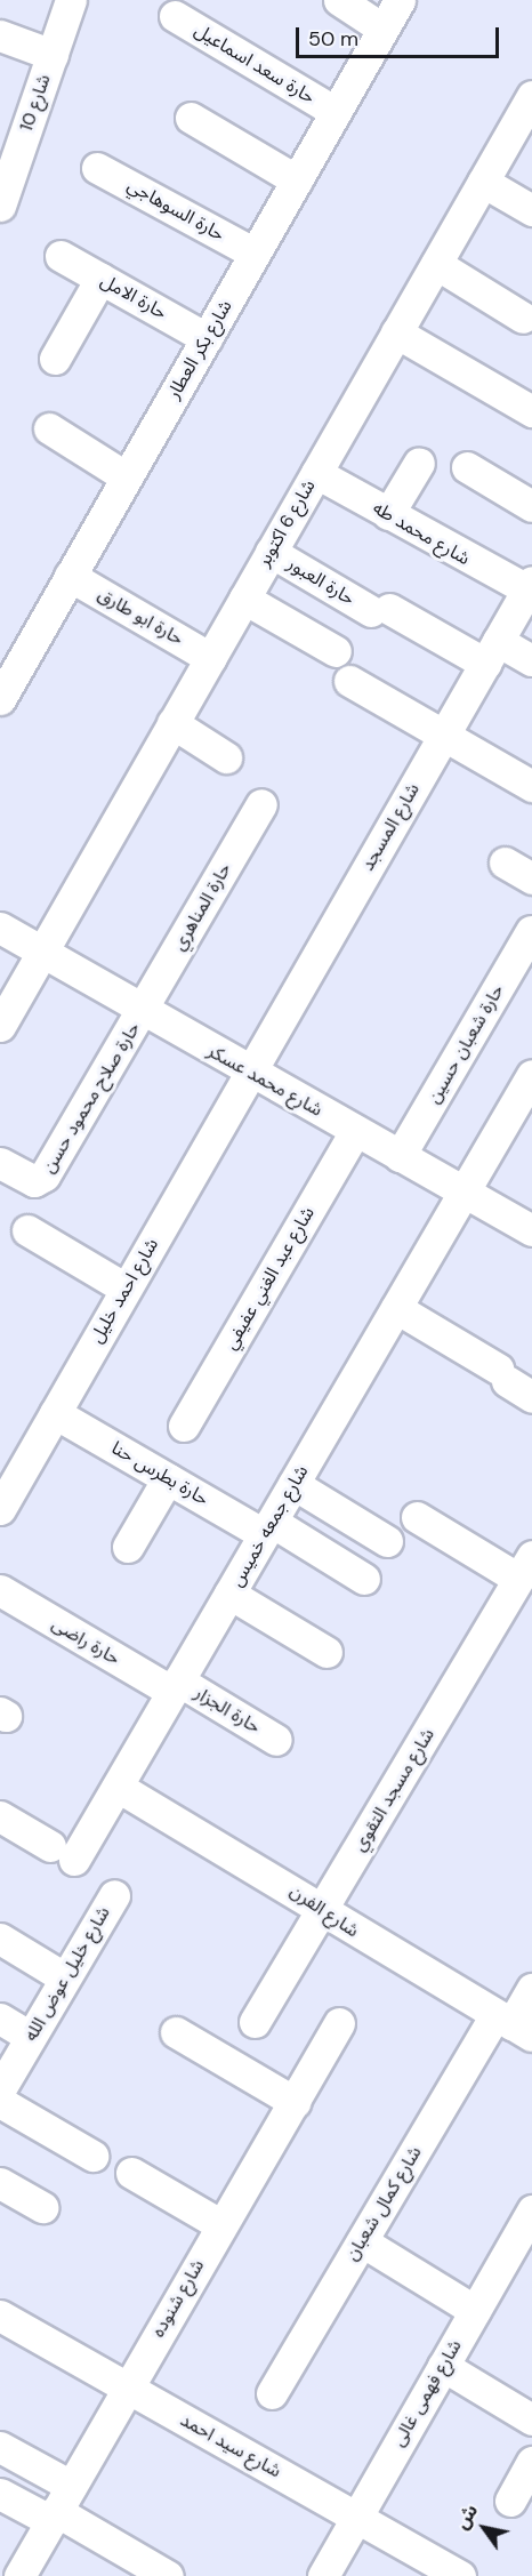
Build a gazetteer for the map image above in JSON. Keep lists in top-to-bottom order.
{
  "streets": {
    "street": [
      "حارة سعد اسماعيل",
      "شارع 10",
      "حارة السوهاجي",
      "حارة الامل",
      "شارع بكر العطار",
      "شارع 6 اكتوبر",
      "شارع محمد طه",
      "حارة العبور",
      "حارة ابو طارق",
      "شارع المسجد",
      "حارة المناهري",
      "حارة شعبان حسين",
      "شارع محمد عسكر",
      "حارة صلاح محمود حسن",
      "شارع عبد الغني عفيفي",
      "شارع احمد خليل",
      "حارة بطرس حنا",
      "شارع جمعه خميس",
      "حارة راضى",
      "حارة الجزار",
      "شارع مسجد التقوي",
      "شارع الفرن",
      "شارع خليل عوض الله",
      "شارع كمال شعبان",
      "شارع شنوده",
      "شارع فهمى غالى",
      "شارع سيد احمد"
    ]
  },
  "crossings": [
    ["حارة سعد اسماعيل", "شارع بكر العطار"],
    ["حارة السوهاجي", "شارع بكر العطار"],
    ["حارة الامل", "شارع بكر العطار"],
    ["شارع بكر العطار", "حارة ابو طارق"],
    ["شارع 6 اكتوبر", "شارع محمد طه"],
    ["شارع 6 اكتوبر", "حارة العبور"],
    ["شارع 6 اكتوبر", "حارة ابو طارق"],
    ["شارع 6 اكتوبر", "شارع محمد عسكر"],
    ["شارع محمد طه", "شارع المسجد"],
    ["حارة العبور", "شارع المسجد"],
    ["شارع المسجد", "شارع محمد عسكر"],
    ["شارع المسجد", "شارع احمد خليل"],
    ["حارة المناهري", "شارع محمد عسكر"],
    ["حارة المناهري", "حارة صلاح محمود حسن"],
    ["حارة شعبان حسين", "شارع محمد عسكر"],
    ["شارع محمد عسكر", "حارة صلاح محمود حسن"],
    ["شارع محمد عسكر", "شارع عبد الغني عفيفي"],
    ["شارع محمد عسكر", "شارع احمد خليل"],
    ["شارع محمد عسكر", "شارع جمعه خميس"],
    ["شارع احمد خليل", "حارة بطرس حنا"],
    ["حارة بطرس حنا", "شارع جمعه خميس"],
    ["شارع جمعه خميس", "حارة راضى"],
    ["شارع جمعه خميس", "حارة الجزار"],
    ["شارع جمعه خميس", "شارع الفرن"],
    ["حارة راضى", "حارة الجزار"],
    ["شارع مسجد التقوي", "شارع الفرن"],
    ["شارع الفرن", "شارع كمال شعبان"],
    ["شارع شنوده", "شارع سيد احمد"],
    ["شارع فهمى غالى", "شارع سيد احمد"]
  ],
  "scale_bar": "50 m",
  "north": "top left"
}
